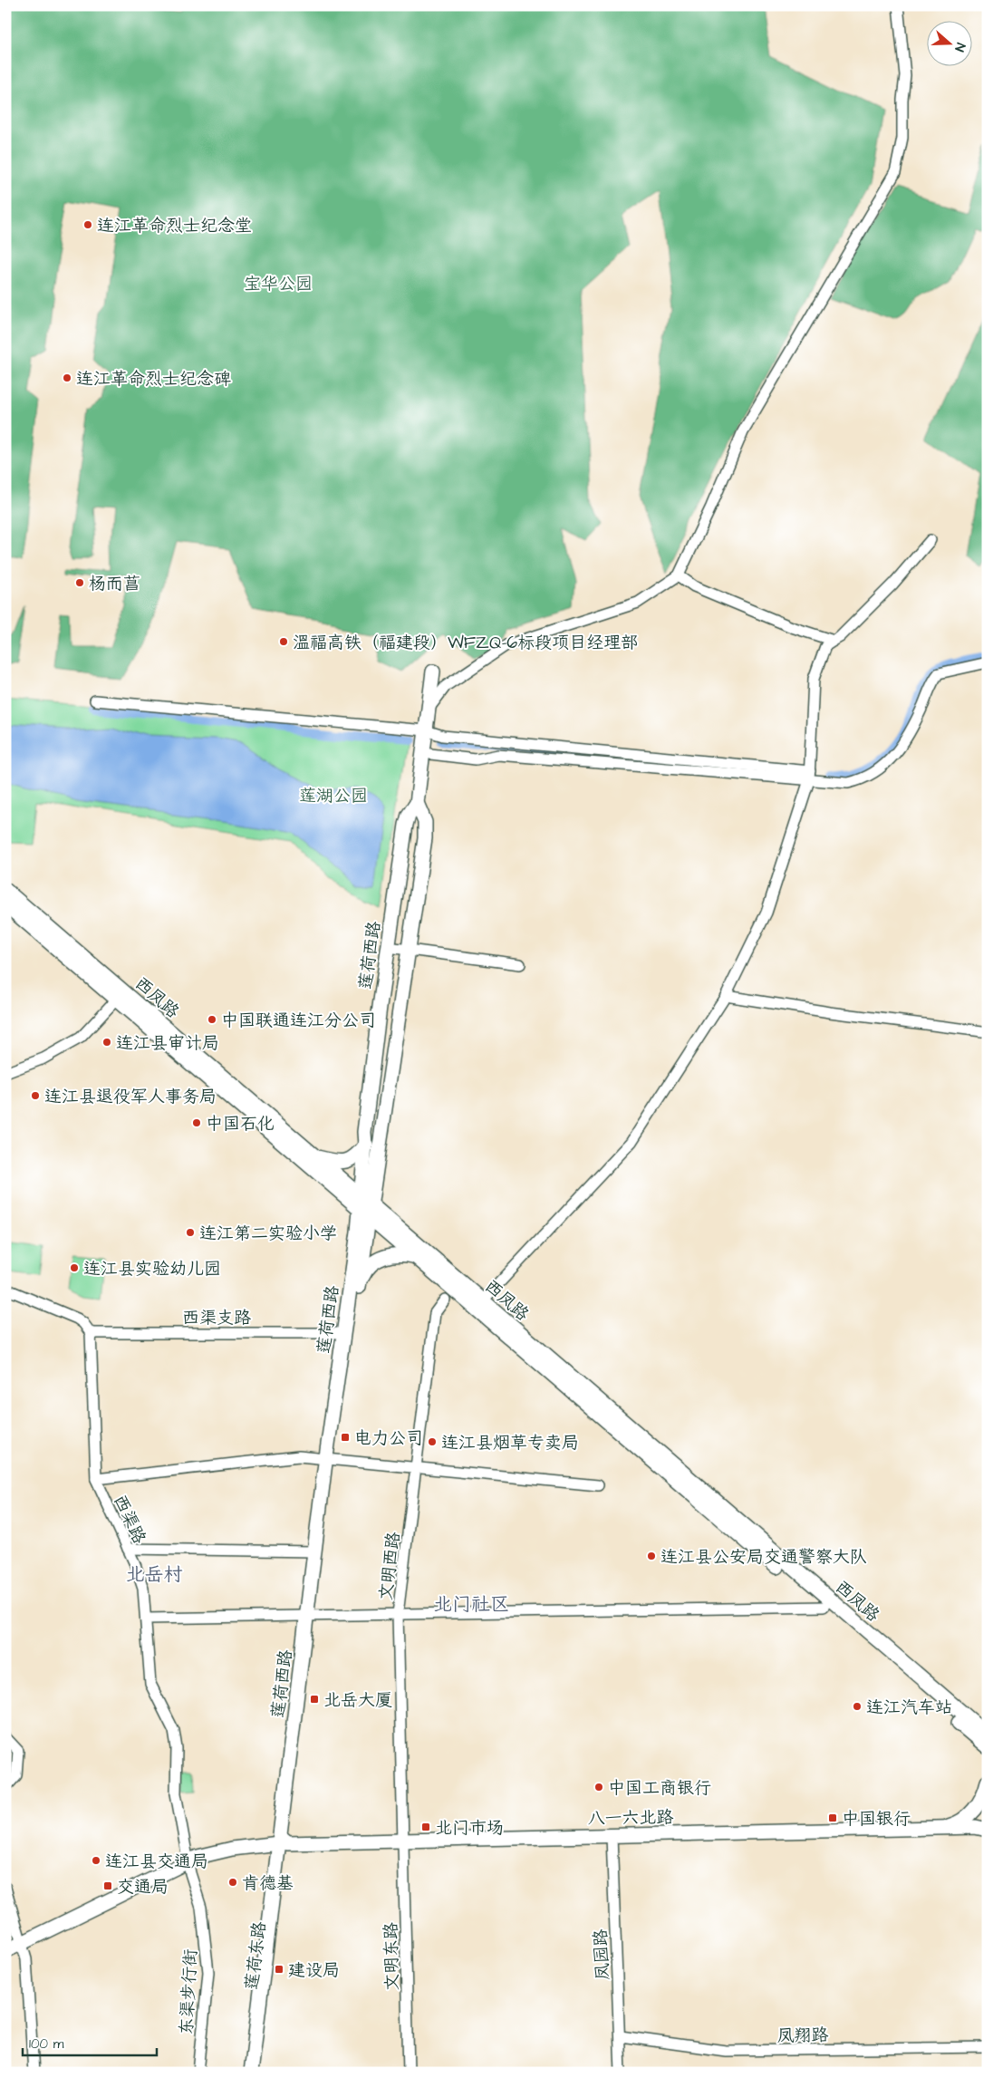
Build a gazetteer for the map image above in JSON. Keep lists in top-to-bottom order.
{
  "streets": {
    "main road": [
      "莲荷西路",
      "西凤路",
      "八一六北路",
      "莲荷东路"
    ],
    "street": [
      "西渠支路",
      "西渠路",
      "文明西路",
      "凤园路",
      "文明东路",
      "东渠步行街",
      "凤翔路"
    ]
  },
  "crossings": [
    ["莲荷西路", "西凤路"],
    ["莲荷西路", "西渠支路"],
    ["莲荷西路", "八一六北路"],
    ["莲荷西路", "莲荷东路"],
    ["西渠支路", "西渠路"],
    ["西渠路", "八一六北路"],
    ["西渠路", "东渠步行街"],
    ["文明西路", "八一六北路"],
    ["文明西路", "文明东路"],
    ["八一六北路", "凤园路"],
    ["八一六北路", "莲荷东路"],
    ["八一六北路", "文明东路"],
    ["八一六北路", "东渠步行街"],
    ["凤园路", "凤翔路"]
  ],
  "districts": ["北岳村", "北门社区"],
  "parks": ["宝华公园", "莲湖公园"],
  "places": {
    "other": [
      "连江革命烈士纪念堂",
      "连江革命烈士纪念碑",
      "杨而菖",
      "温福高铁（福建段）WFZQ-6标段项目经理部",
      "中国联通连江分公司",
      "连江县审计局",
      "连江县退役军人事务局",
      "中国石化",
      "连江第二实验小学",
      "连江县实验幼儿园",
      "连江县烟草专卖局",
      "连江县公安局交通警察大队",
      "连江汽车站",
      "中国工商银行",
      "连江县交通局",
      "肯德基"
    ],
    "transit": [
      "电力公司",
      "北岳大厦",
      "中国银行",
      "北门市场",
      "交通局",
      "建设局"
    ]
  },
  "scale_bar": "100 m",
  "north": "right"
}
